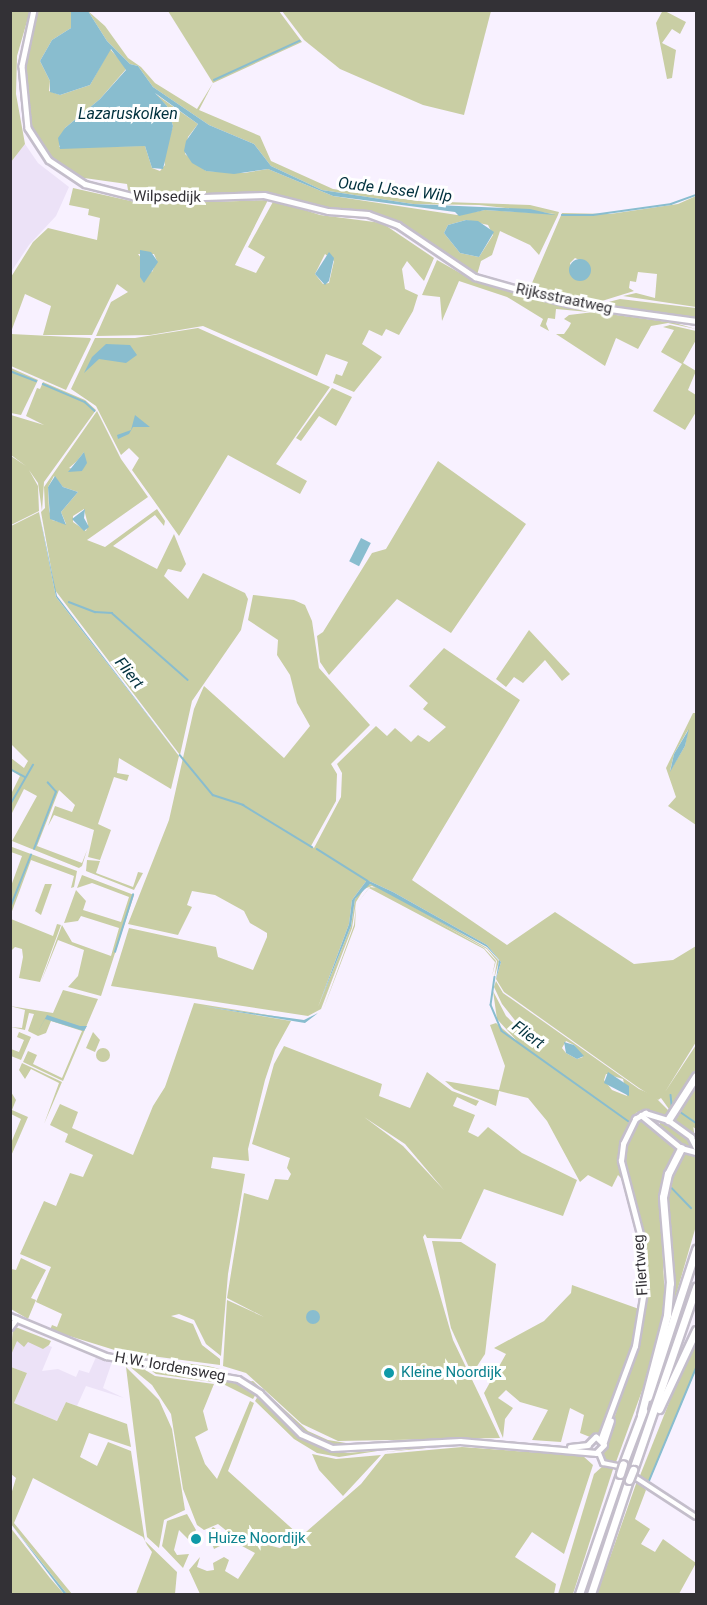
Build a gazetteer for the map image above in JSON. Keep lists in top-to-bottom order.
{
  "streets": {
    "main road": [
      "Wilpsedijk",
      "Rijksstraatweg",
      "Fliertweg",
      "H.W. Iordensweg"
    ]
  },
  "crossings": [
    ["Wilpsedijk", "Rijksstraatweg"]
  ],
  "water": ["Lazaruskolken", "Oude IJssel Wilp", "Fliert"],
  "places": ["Kleine Noordijk", "Huize Noordijk"]
}
